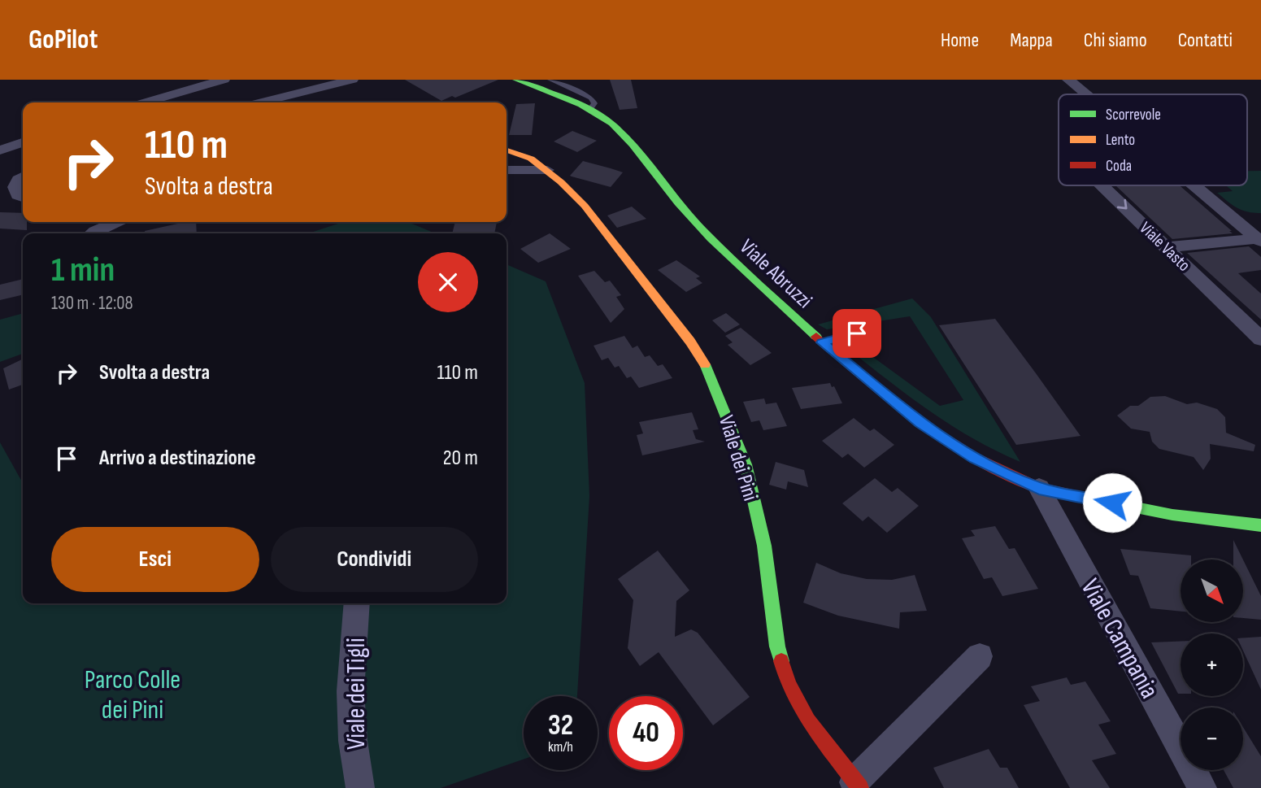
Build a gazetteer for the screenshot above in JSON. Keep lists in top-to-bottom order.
{
  "streets": {
    "street": [
      "Viale Vasto",
      "Viale Abruzzi",
      "Viale dei Pini",
      "Viale Campania",
      "Viale dei Tigli"
    ]
  },
  "crossings": [
    ["Viale Abruzzi", "Viale Campania"]
  ],
  "one_way": ["Viale Vasto"],
  "parks": ["Parco Colle dei Pini"],
  "legend": ["Scorrevole", "Lento", "Coda"],
  "north": "bottom right",
  "page": {
    "header": "GoPilot",
    "nav": [
      "Home",
      "Mappa",
      "Chi siamo",
      "Contatti"
    ],
    "turn": ["110 m", "Svolta a destra"],
    "heading": ["1 min", "130 m · 12:08"],
    "list": [
      {
        "name": "Svolta a destra",
        "value": "110 m"
      },
      {
        "name": "Arrivo a destinazione",
        "value": "20 m"
      }
    ],
    "buttons": ["Esci", "Condividi"],
    "map_buttons": ["+", "−"],
    "speed": "32 km/h",
    "limit": "40"
  }
}
